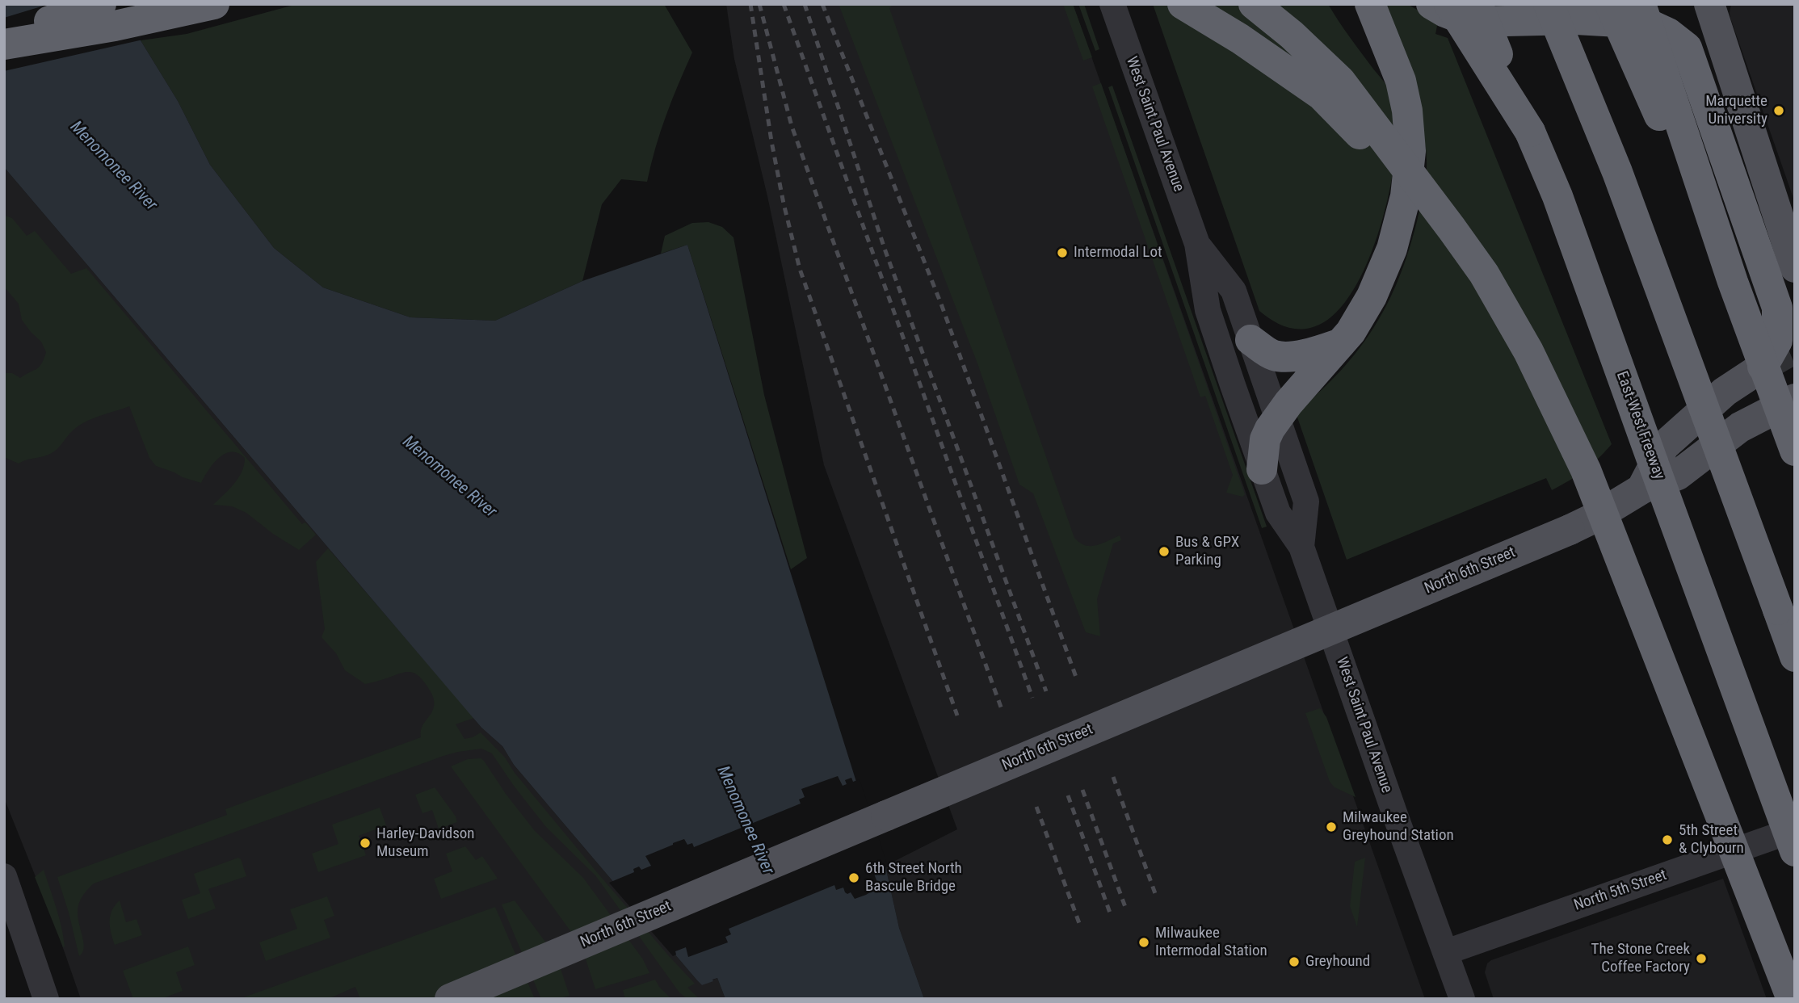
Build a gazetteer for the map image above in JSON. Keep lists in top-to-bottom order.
{
  "streets": {
    "highway": ["East-West Freeway"],
    "main road": ["North 6th Street"],
    "street": ["West Saint Paul Avenue", "North 5th Street"]
  },
  "crossings": [
    ["West Saint Paul Avenue", "North 5th Street"]
  ],
  "water": ["Menomonee River"],
  "places": [
    "Marquette University",
    "Intermodal Lot",
    "Bus & GPX Parking",
    "Milwaukee Greyhound Station",
    "5th Street & Clybourn",
    "Harley-Davidson Museum",
    "6th Street North Bascule Bridge",
    "Milwaukee Intermodal Station",
    "The Stone Creek Coffee Factory",
    "Greyhound"
  ]
}
